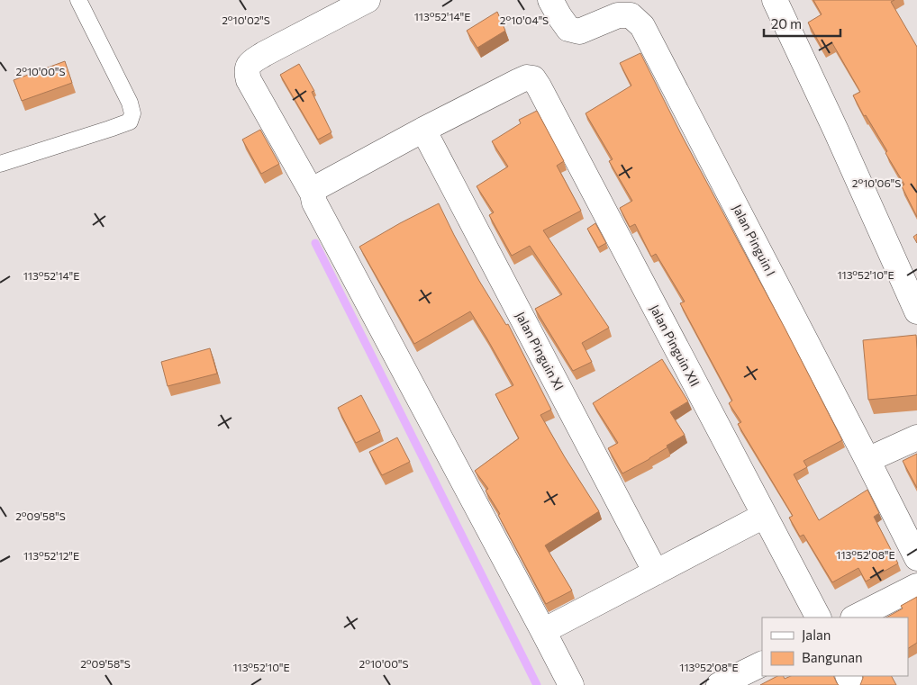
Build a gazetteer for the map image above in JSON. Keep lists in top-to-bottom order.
{
  "streets": {
    "street": ["Jalan Pinguin I", "Jalan Pinguin XII", "Jalan Pinguin XI"]
  },
  "crossings": [
    ["Jalan Pinguin XII", "Jalan Pinguin XI"]
  ],
  "legend": ["Jalan", "Bangunan"],
  "scale_bar": "20 m",
  "coordinates": [
    "113°52'14\"E",
    "2°10'02\"S",
    "2°10'04\"S",
    "2°10'00\"S",
    "2°10'06\"S",
    "113°52'10\"E",
    "2°09'58\"S",
    "113°52'08\"E",
    "113°52'12\"E"
  ]
}
